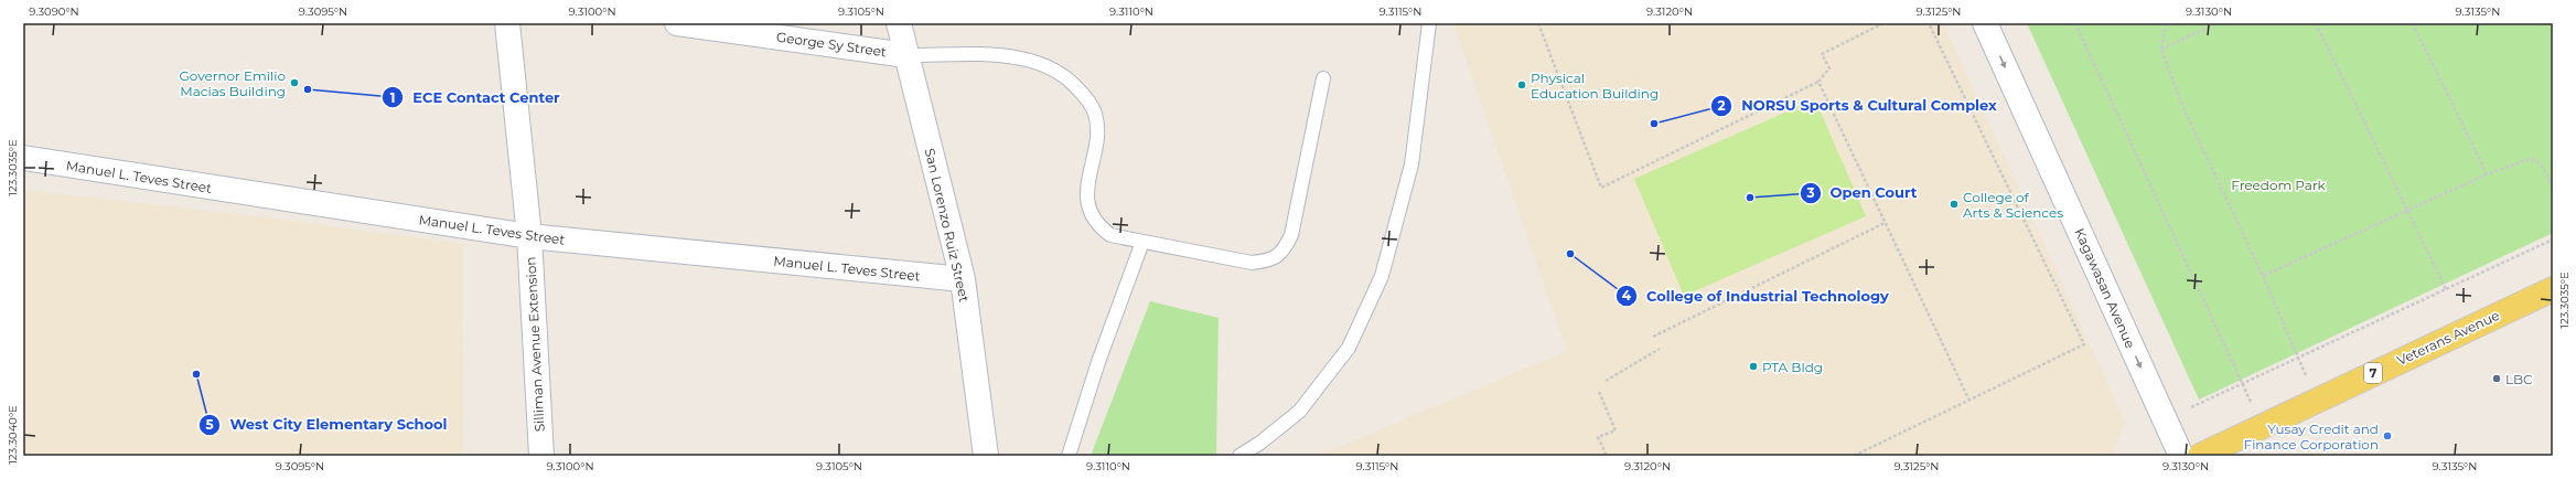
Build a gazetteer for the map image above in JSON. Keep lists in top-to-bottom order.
{
  "streets": {
    "main road": ["Veterans Avenue", "7"],
    "street": [
      "George Sy Street",
      "Manuel L. Teves Street",
      "San Lorenzo Ruiz Street",
      "Kagawasan Avenue",
      "Silliman Avenue Extension"
    ]
  },
  "crossings": [
    ["George Sy Street", "San Lorenzo Ruiz Street"],
    ["Manuel L. Teves Street", "San Lorenzo Ruiz Street"],
    ["Manuel L. Teves Street", "Silliman Avenue Extension"]
  ],
  "one_way": ["Kagawasan Avenue"],
  "parks": ["Freedom Park"],
  "places": [
    "Governor Emilio Macias Building",
    "Physical Education Building",
    "ECE Contact Center",
    "NORSU Sports & Cultural Complex",
    "Open Court",
    "College of Arts & Sciences",
    "College of Industrial Technology",
    "PTA Bldg",
    "West City Elementary School",
    "LBC",
    "Yusay Credit and Finance Corporation"
  ],
  "coordinates": [
    "9.3090°N",
    "9.3095°N",
    "9.3100°N",
    "9.3105°N",
    "9.3110°N",
    "9.3115°N",
    "9.3120°N",
    "9.3125°N",
    "9.3130°N",
    "9.3135°N",
    "123.3035°E",
    "123.3040°E"
  ]
}
